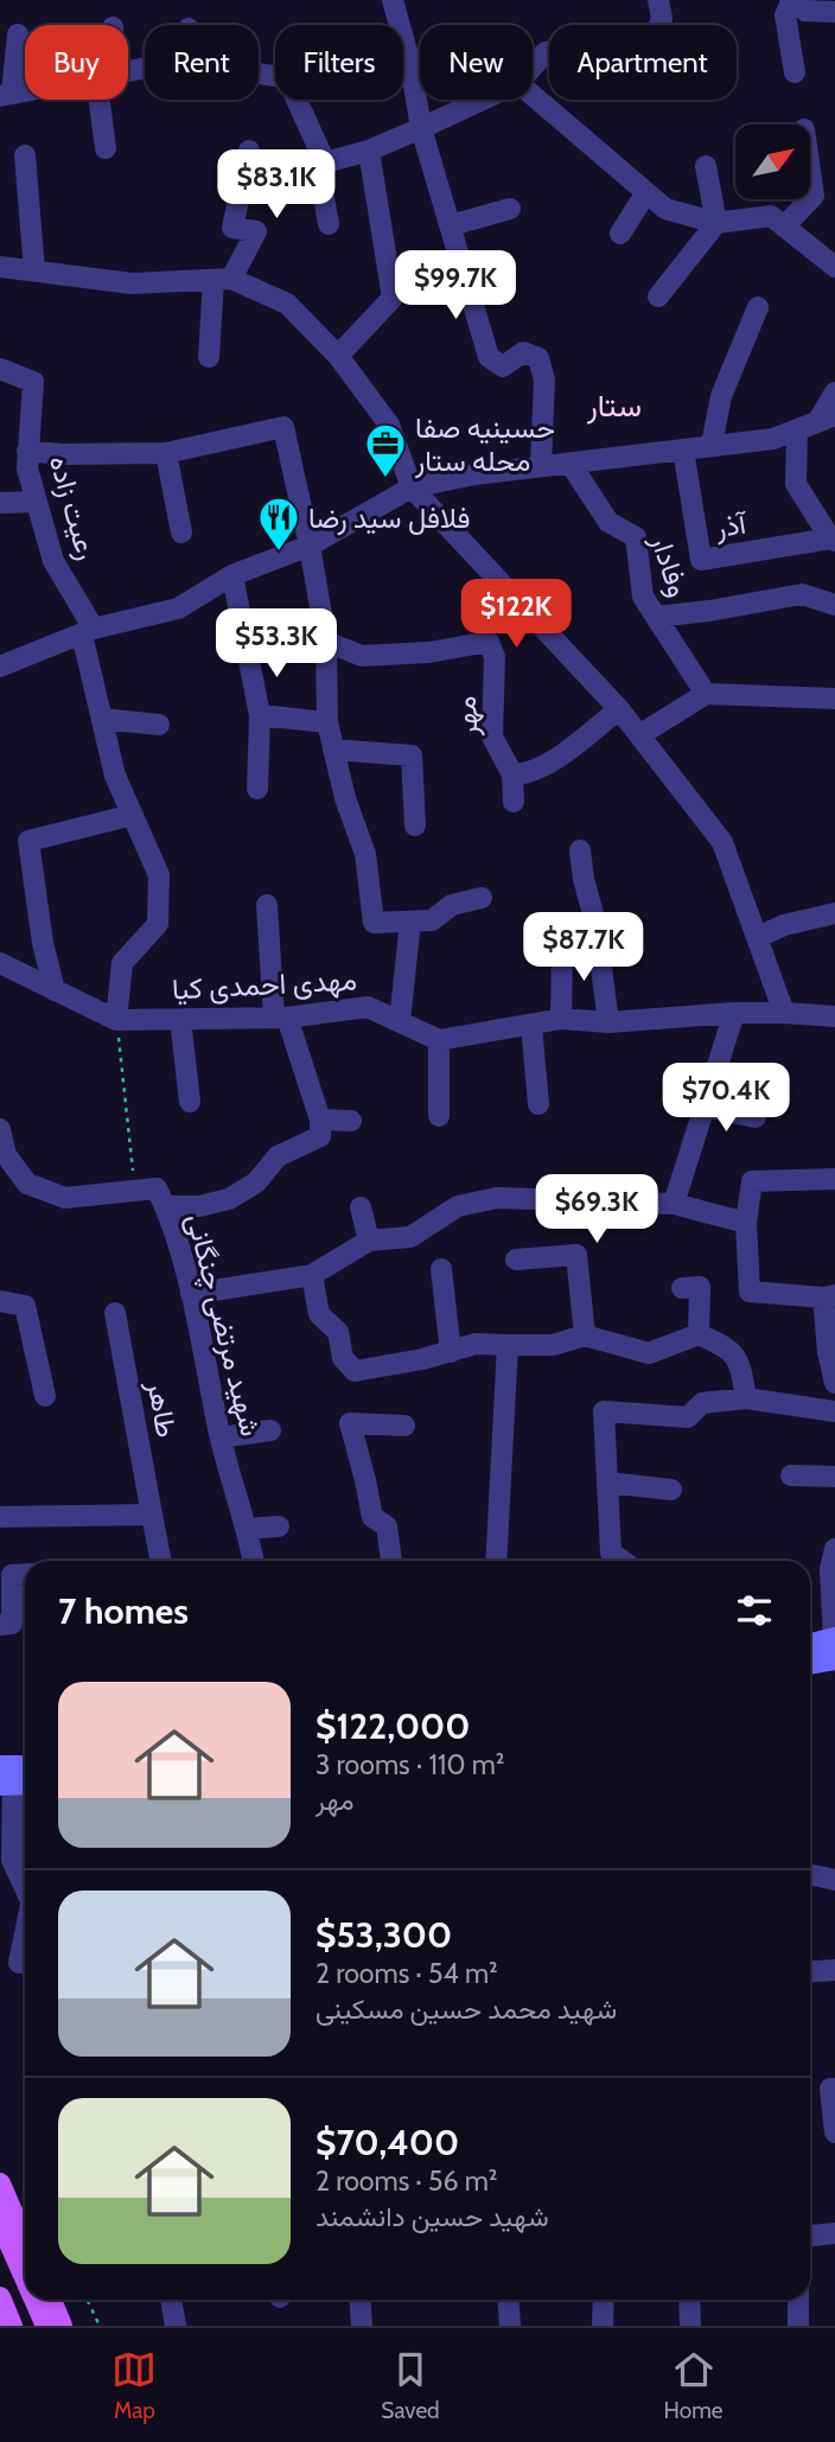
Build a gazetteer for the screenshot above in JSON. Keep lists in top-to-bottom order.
{
  "streets": {
    "street": [
      "رعیت زاده",
      "آذر",
      "وفادار",
      "مهر",
      "مهدی احمدی کیا",
      "شهید مرتضی چنگانی",
      "طاهر"
    ]
  },
  "crossings": [
    ["رعیت زاده", "مهدی احمدی کیا"]
  ],
  "districts": ["ستار"],
  "places": {
    "office": ["حسینیه صفا محله ستار"],
    "restaurant": ["فلافل سید رضا"]
  },
  "north": "top right",
  "page": {
    "chip": [
      "Buy",
      "Rent",
      "Filters",
      "New",
      "Apartment"
    ],
    "price": [
      "$83.1K",
      "$99.7K",
      "$122K",
      "$53.3K",
      "$87.7K",
      "$70.4K",
      "$69.3K"
    ],
    "heading": "7 homes",
    "list": [
      {
        "name": "$122,000",
        "note": "3 rooms · 110 m² · مهر"
      },
      {
        "name": "$53,300",
        "note": "2 rooms · 54 m² · شهید محمد حسین مسکینی"
      },
      {
        "name": "$70,400",
        "note": "2 rooms · 56 m² · شهید حسین دانشمند"
      }
    ],
    "tabs": ["Map", "Saved", "Home"]
  }
}
